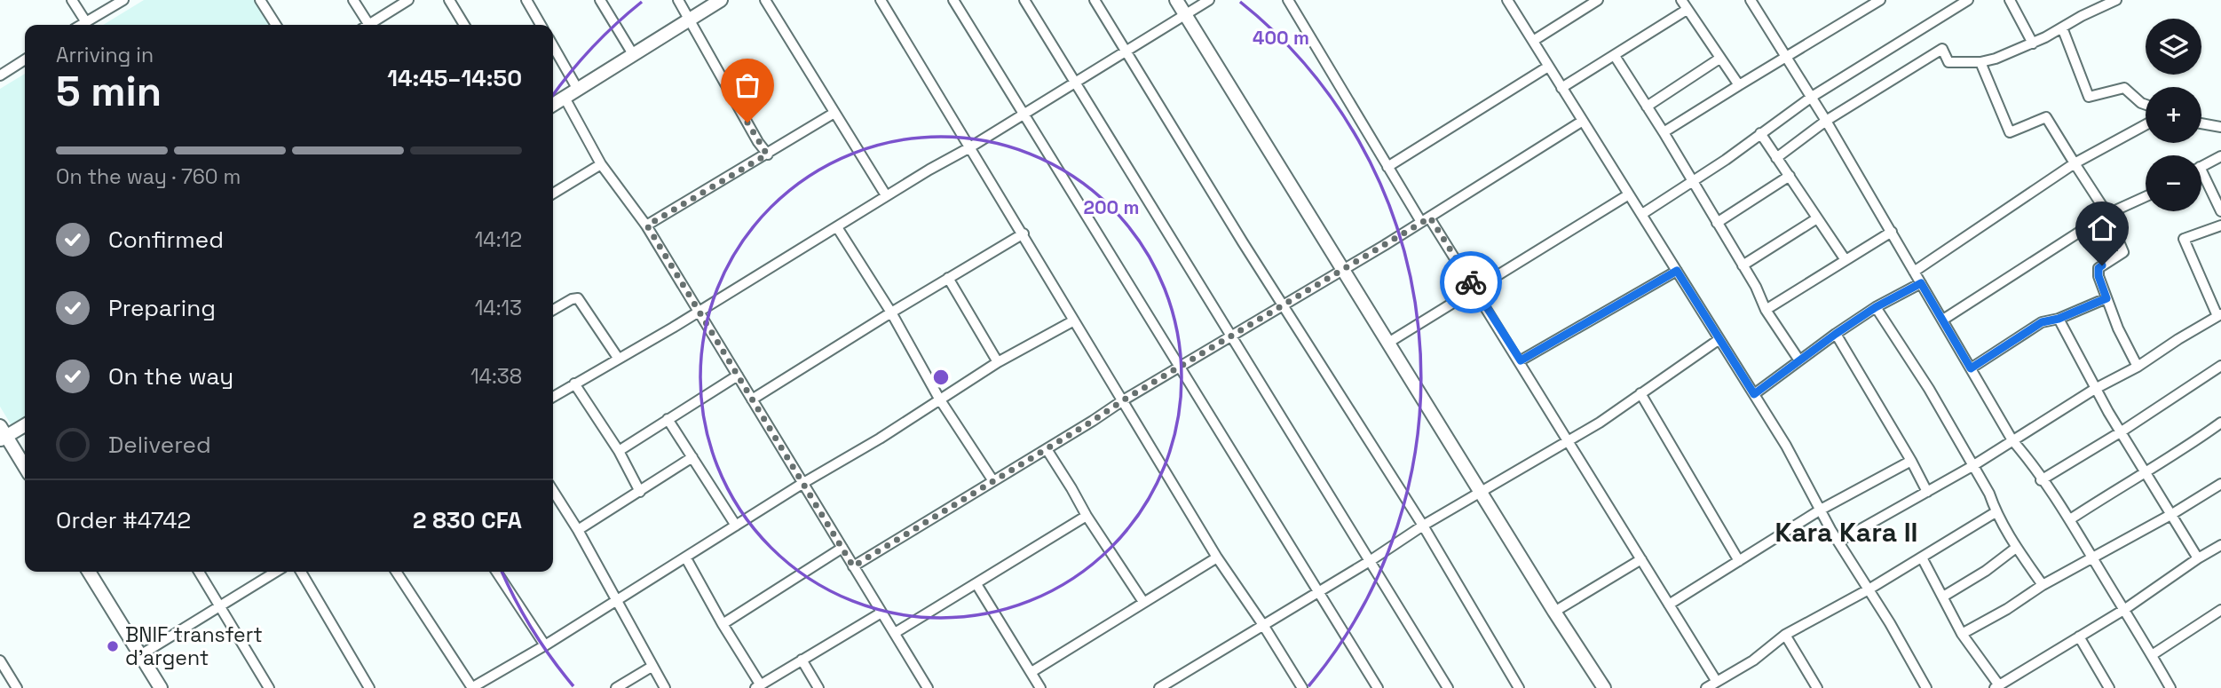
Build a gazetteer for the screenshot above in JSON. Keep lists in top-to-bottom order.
{
  "districts": ["Kara Kara II"],
  "places": ["BNIF transfert d'argent"],
  "page": {
    "map_buttons": ["+", "−"],
    "heading": ["5 min", "Arriving in", "14:45–14:50"],
    "panel": ["Order #4742", "2 830 CFA"],
    "bar": "On the way · 760 m",
    "list": [
      ["Confirmed", "14:12"],
      ["Preparing", "14:13"],
      ["On the way", "14:38"],
      "Delivered"
    ]
  },
  "rings": ["400 m", "200 m"]
}
